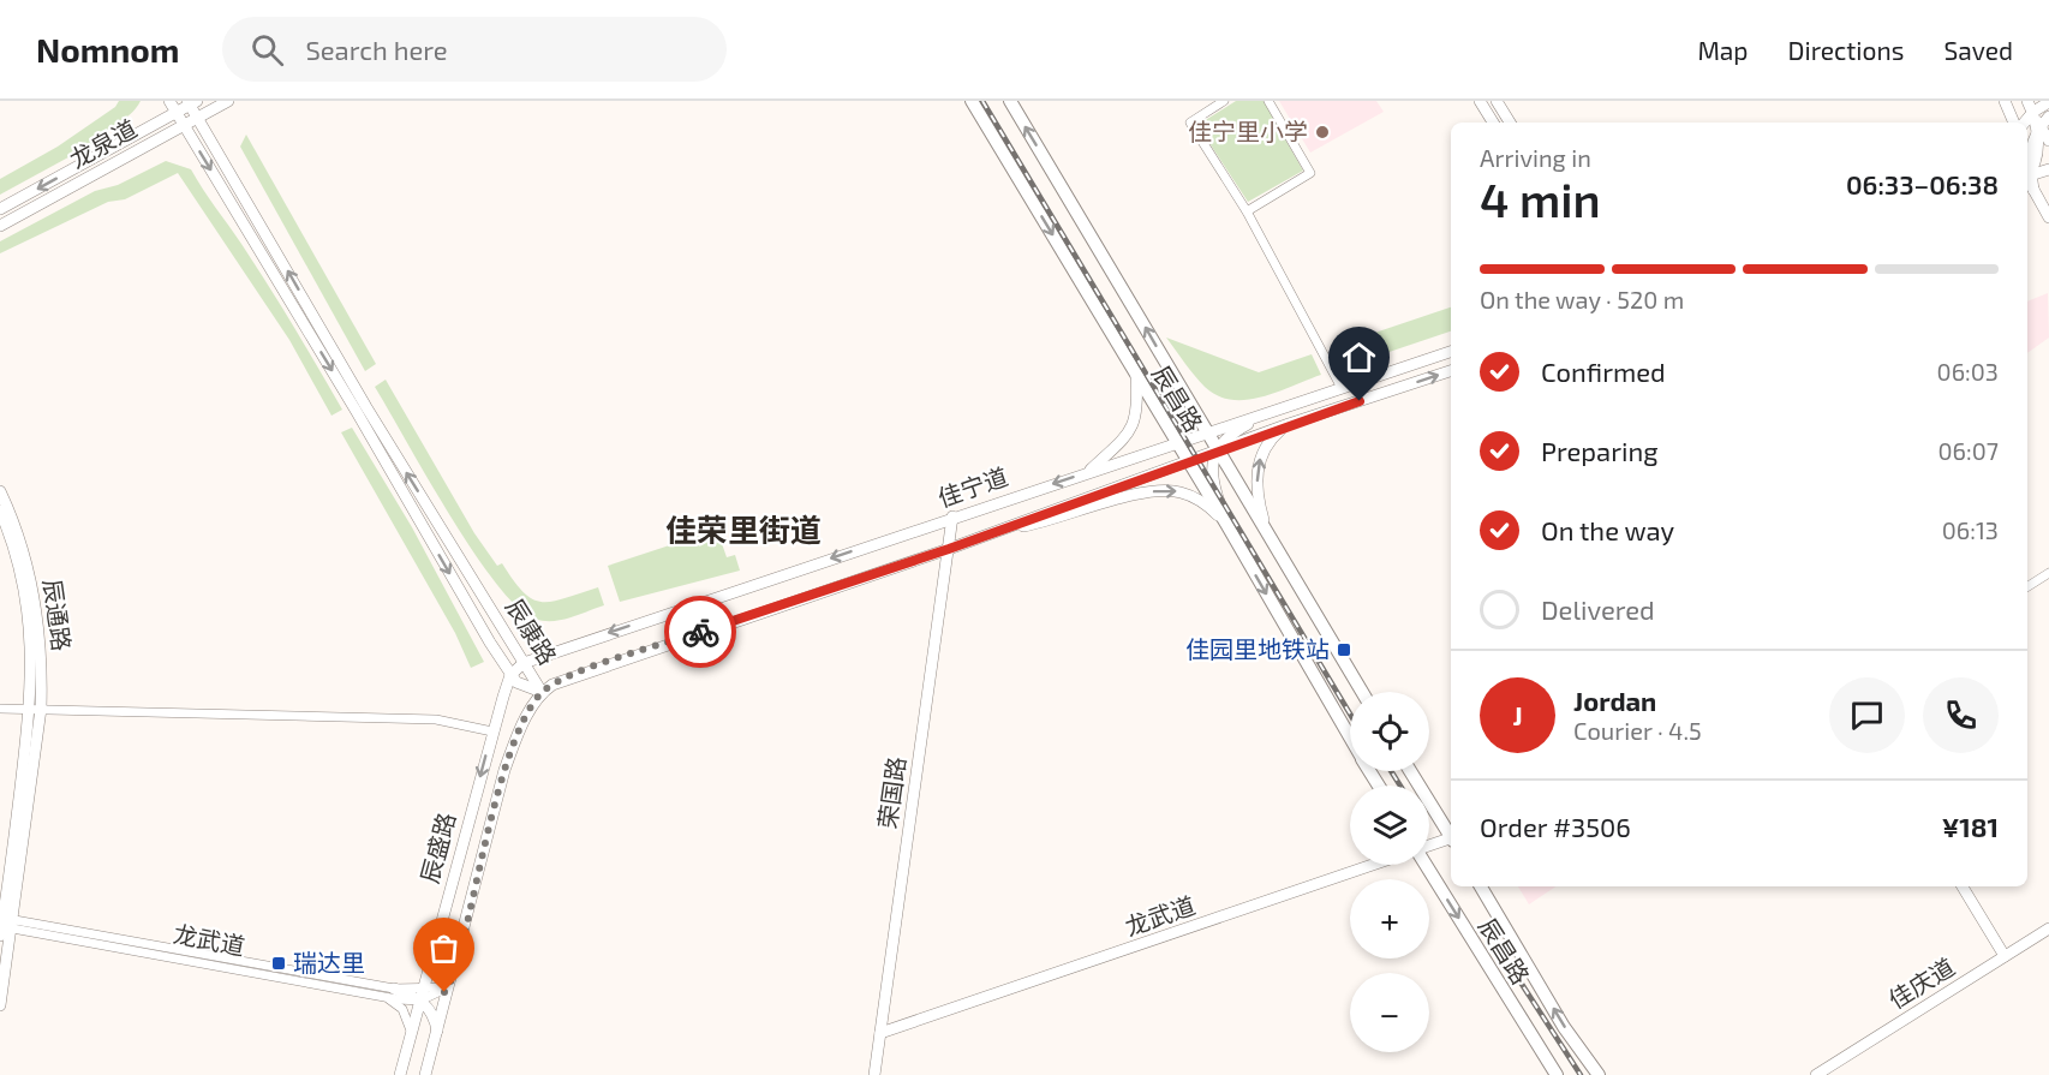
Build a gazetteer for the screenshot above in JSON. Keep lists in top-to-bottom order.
{
  "streets": {
    "main road": ["辰昌路"],
    "street": [
      "龙泉道",
      "佳宁道",
      "辰通路",
      "辰康路",
      "荣国路",
      "辰盛路",
      "龙武道",
      "佳庆道"
    ]
  },
  "crossings": [
    ["龙泉道", "辰康路"],
    ["辰昌路", "佳宁道"],
    ["佳宁道", "辰康路"],
    ["佳宁道", "荣国路"],
    ["佳宁道", "辰盛路"],
    ["辰通路", "龙武道"],
    ["辰康路", "辰盛路"],
    ["荣国路", "龙武道"],
    ["辰盛路", "龙武道"]
  ],
  "districts": ["佳荣里街道"],
  "places": {
    "other": ["佳宁里小学"],
    "transit": ["佳园里地铁站", "瑞达里"]
  },
  "page": {
    "header": "Nomnom",
    "search": "Search here",
    "nav": ["Map", "Directions", "Saved"],
    "heading": ["4 min", "Arriving in", "06:33–06:38"],
    "panel": [
      "Jordan",
      "Courier · 4.5",
      "Order #3506",
      "¥181"
    ],
    "bar": "On the way · 520 m",
    "list": [
      ["Confirmed", "06:03"],
      ["Preparing", "06:07"],
      ["On the way", "06:13"],
      "Delivered"
    ],
    "round": "J",
    "map_buttons": ["+", "−"]
  }
}
